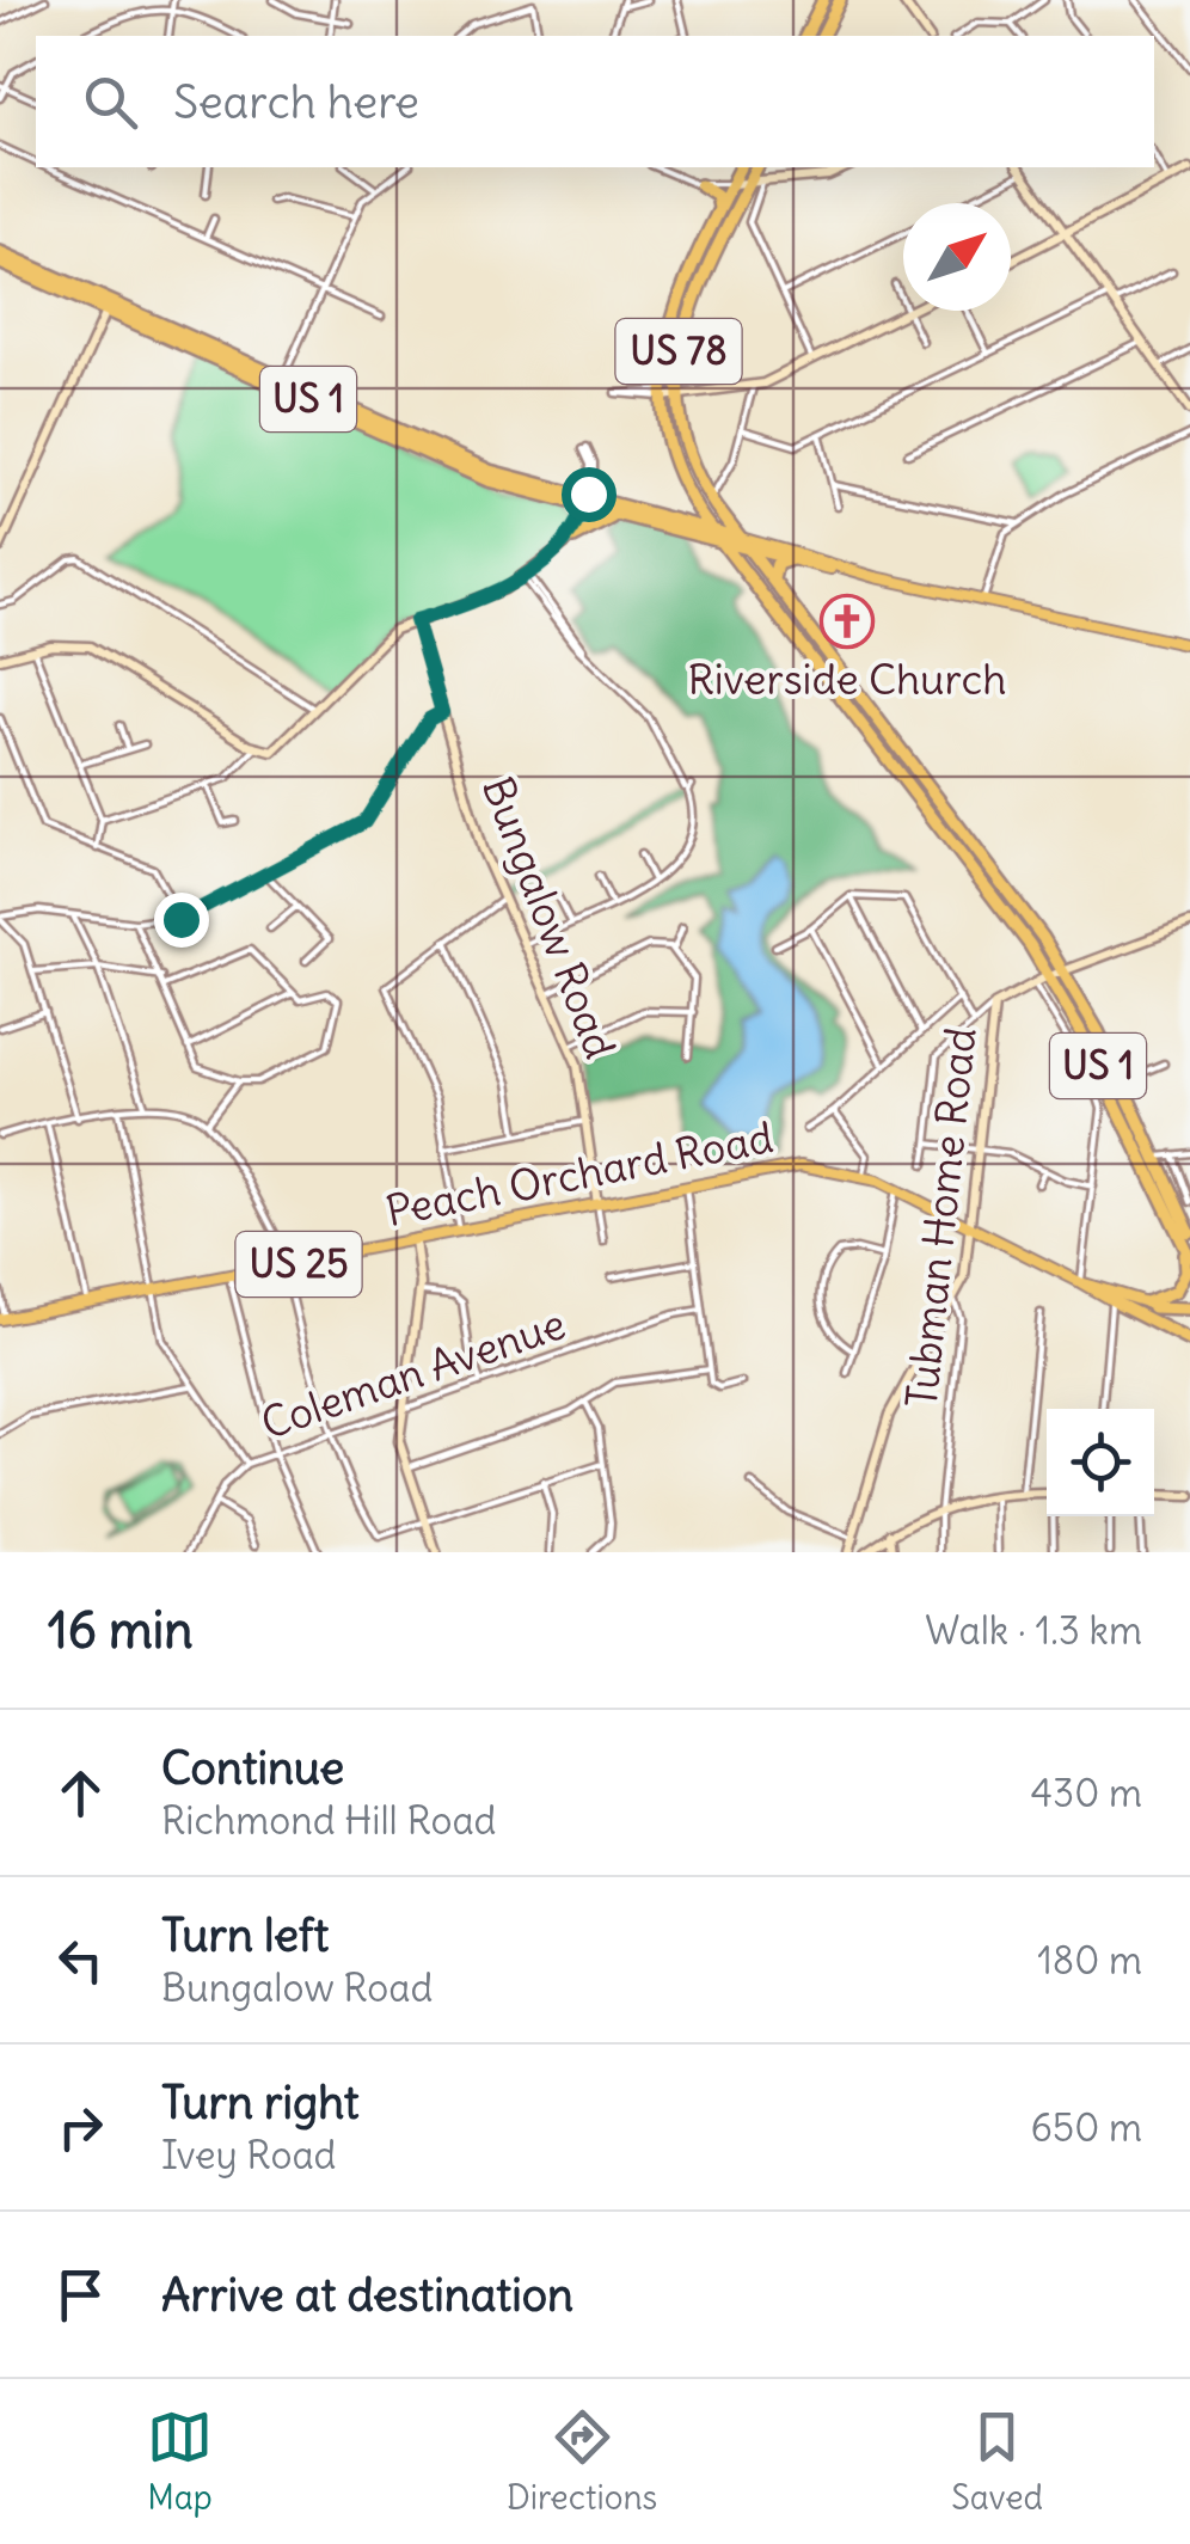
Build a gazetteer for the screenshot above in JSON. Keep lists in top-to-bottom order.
{
  "streets": {
    "highway": ["US 78", "US 1", "US 25"],
    "main road": ["Peach Orchard Road"],
    "street": ["Bungalow Road", "Tubman Home Road", "Coleman Avenue"]
  },
  "crossings": [
    ["US 78", "US 1"],
    ["US 1", "Tubman Home Road"],
    ["Bungalow Road", "Peach Orchard Road"],
    ["Peach Orchard Road", "Tubman Home Road"],
    ["Peach Orchard Road", "US 25"]
  ],
  "places": {
    "church": ["Riverside Church"]
  },
  "north": "top right",
  "page": {
    "search": "Search here",
    "heading": ["16 min", "Walk · 1.3 km"],
    "list": [
      ["Continue", "Richmond Hill Road", "430 m"],
      ["Turn left", "Bungalow Road", "180 m"],
      ["Turn right", "Ivey Road", "650 m"],
      "Arrive at destination"
    ],
    "nav": ["Map", "Directions", "Saved"]
  }
}
